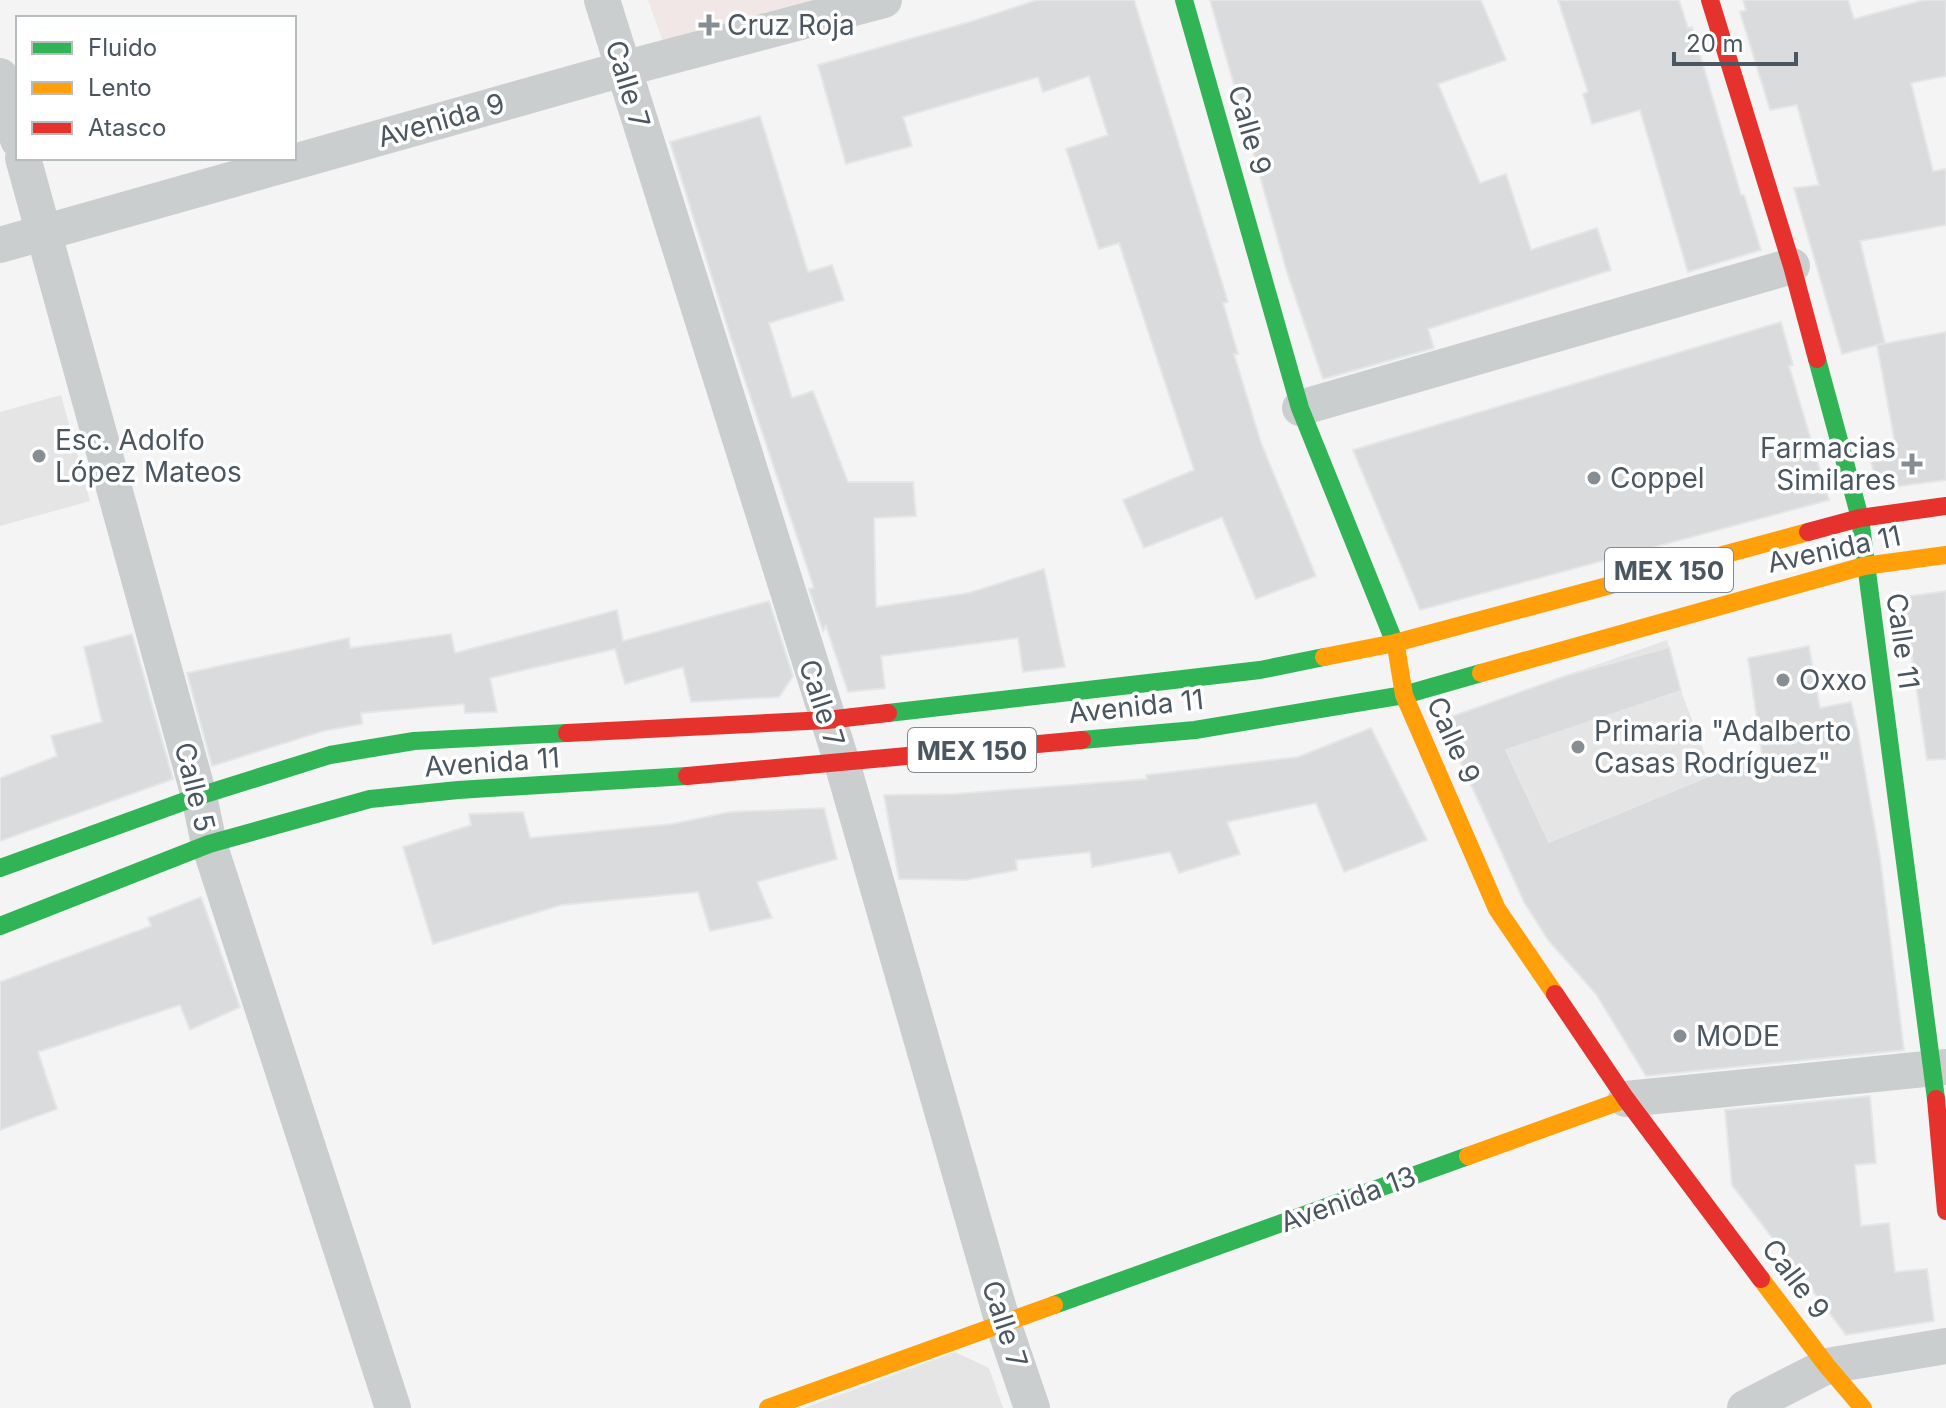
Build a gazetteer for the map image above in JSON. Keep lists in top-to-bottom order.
{
  "streets": {
    "main road": [
      "Calle 9",
      "Avenida 11",
      "MEX 150",
      "Calle 11",
      "Avenida 13"
    ],
    "street": ["Calle 7", "Avenida 9", "Calle 5"]
  },
  "crossings": [
    ["Calle 7", "Avenida 9"],
    ["Calle 7", "Avenida 11"],
    ["Calle 7", "Avenida 13"],
    ["Avenida 9", "Calle 5"],
    ["Calle 9", "Avenida 11"],
    ["Calle 9", "Avenida 13"],
    ["Avenida 11", "Calle 11"],
    ["Avenida 11", "Calle 5"],
    ["Calle 11", "Avenida 13"]
  ],
  "places": {
    "health": ["Cruz Roja", "Farmacias Similares"],
    "other": [
      "Esc. Adolfo López Mateos",
      "Coppel",
      "Oxxo",
      "Primaria \"Adalberto Casas Rodríguez\"",
      "MODE"
    ]
  },
  "legend": ["Fluido", "Lento", "Atasco"],
  "scale_bar": "20 m"
}
